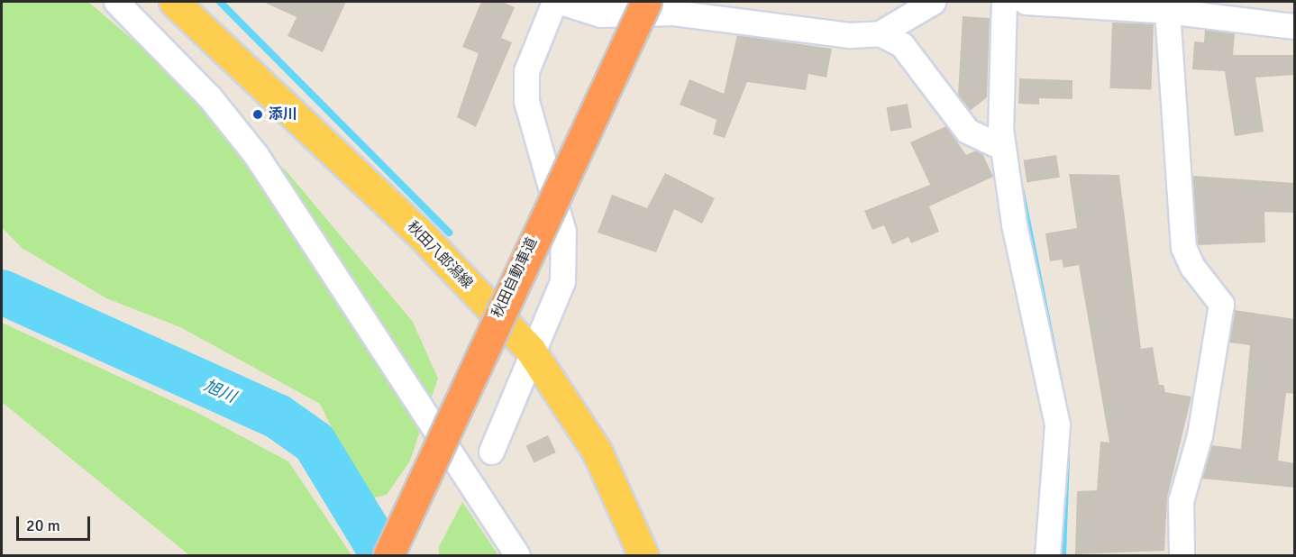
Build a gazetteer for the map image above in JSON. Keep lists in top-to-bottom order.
{
  "streets": {
    "highway": ["秋田自動車道"],
    "main road": ["秋田八郎潟線"]
  },
  "water": ["旭川"],
  "places": ["添川"],
  "scale_bar": "20 m"
}
